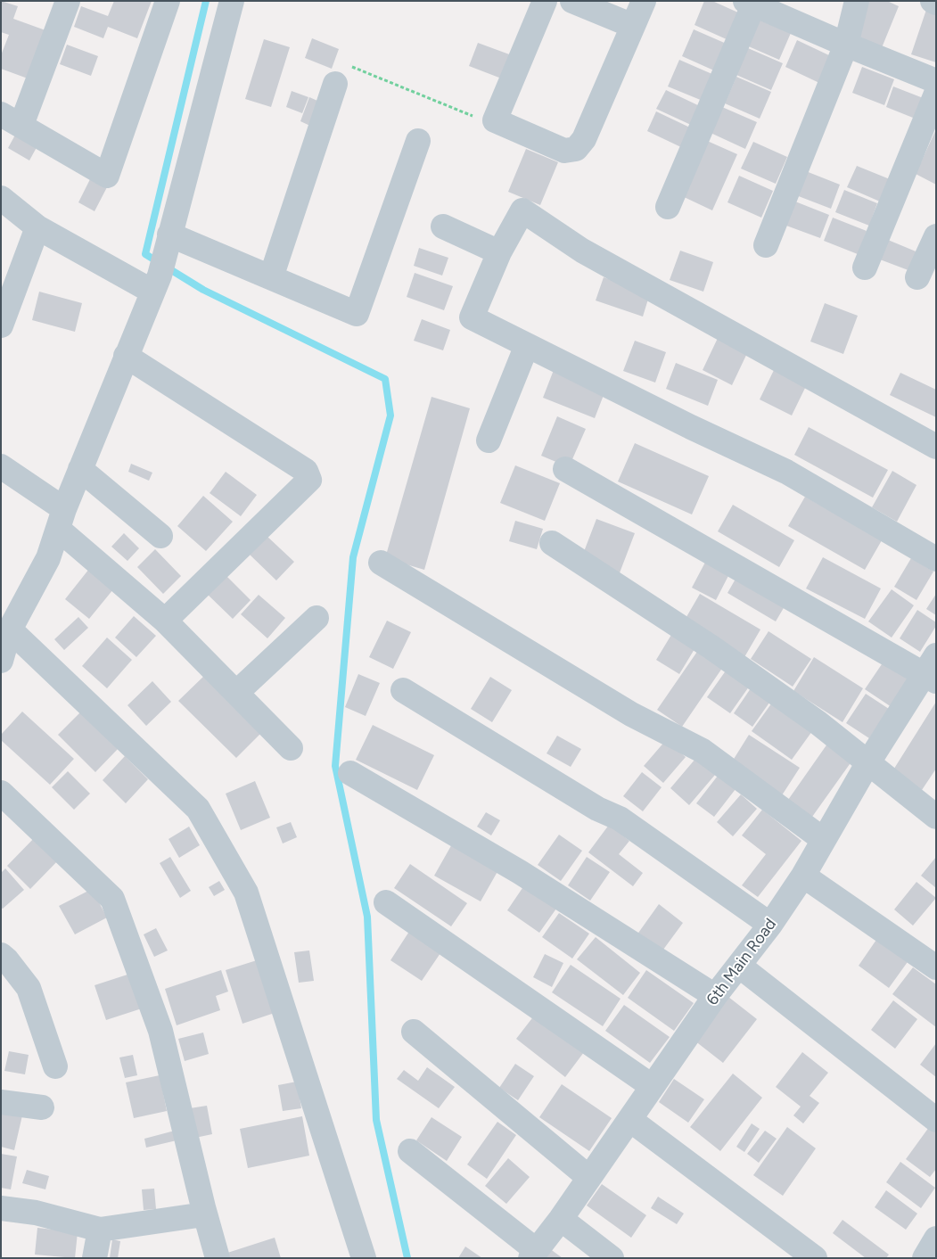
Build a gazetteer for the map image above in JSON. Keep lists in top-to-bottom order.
{
  "streets": {
    "street": ["6th Main Road"]
  }
}
